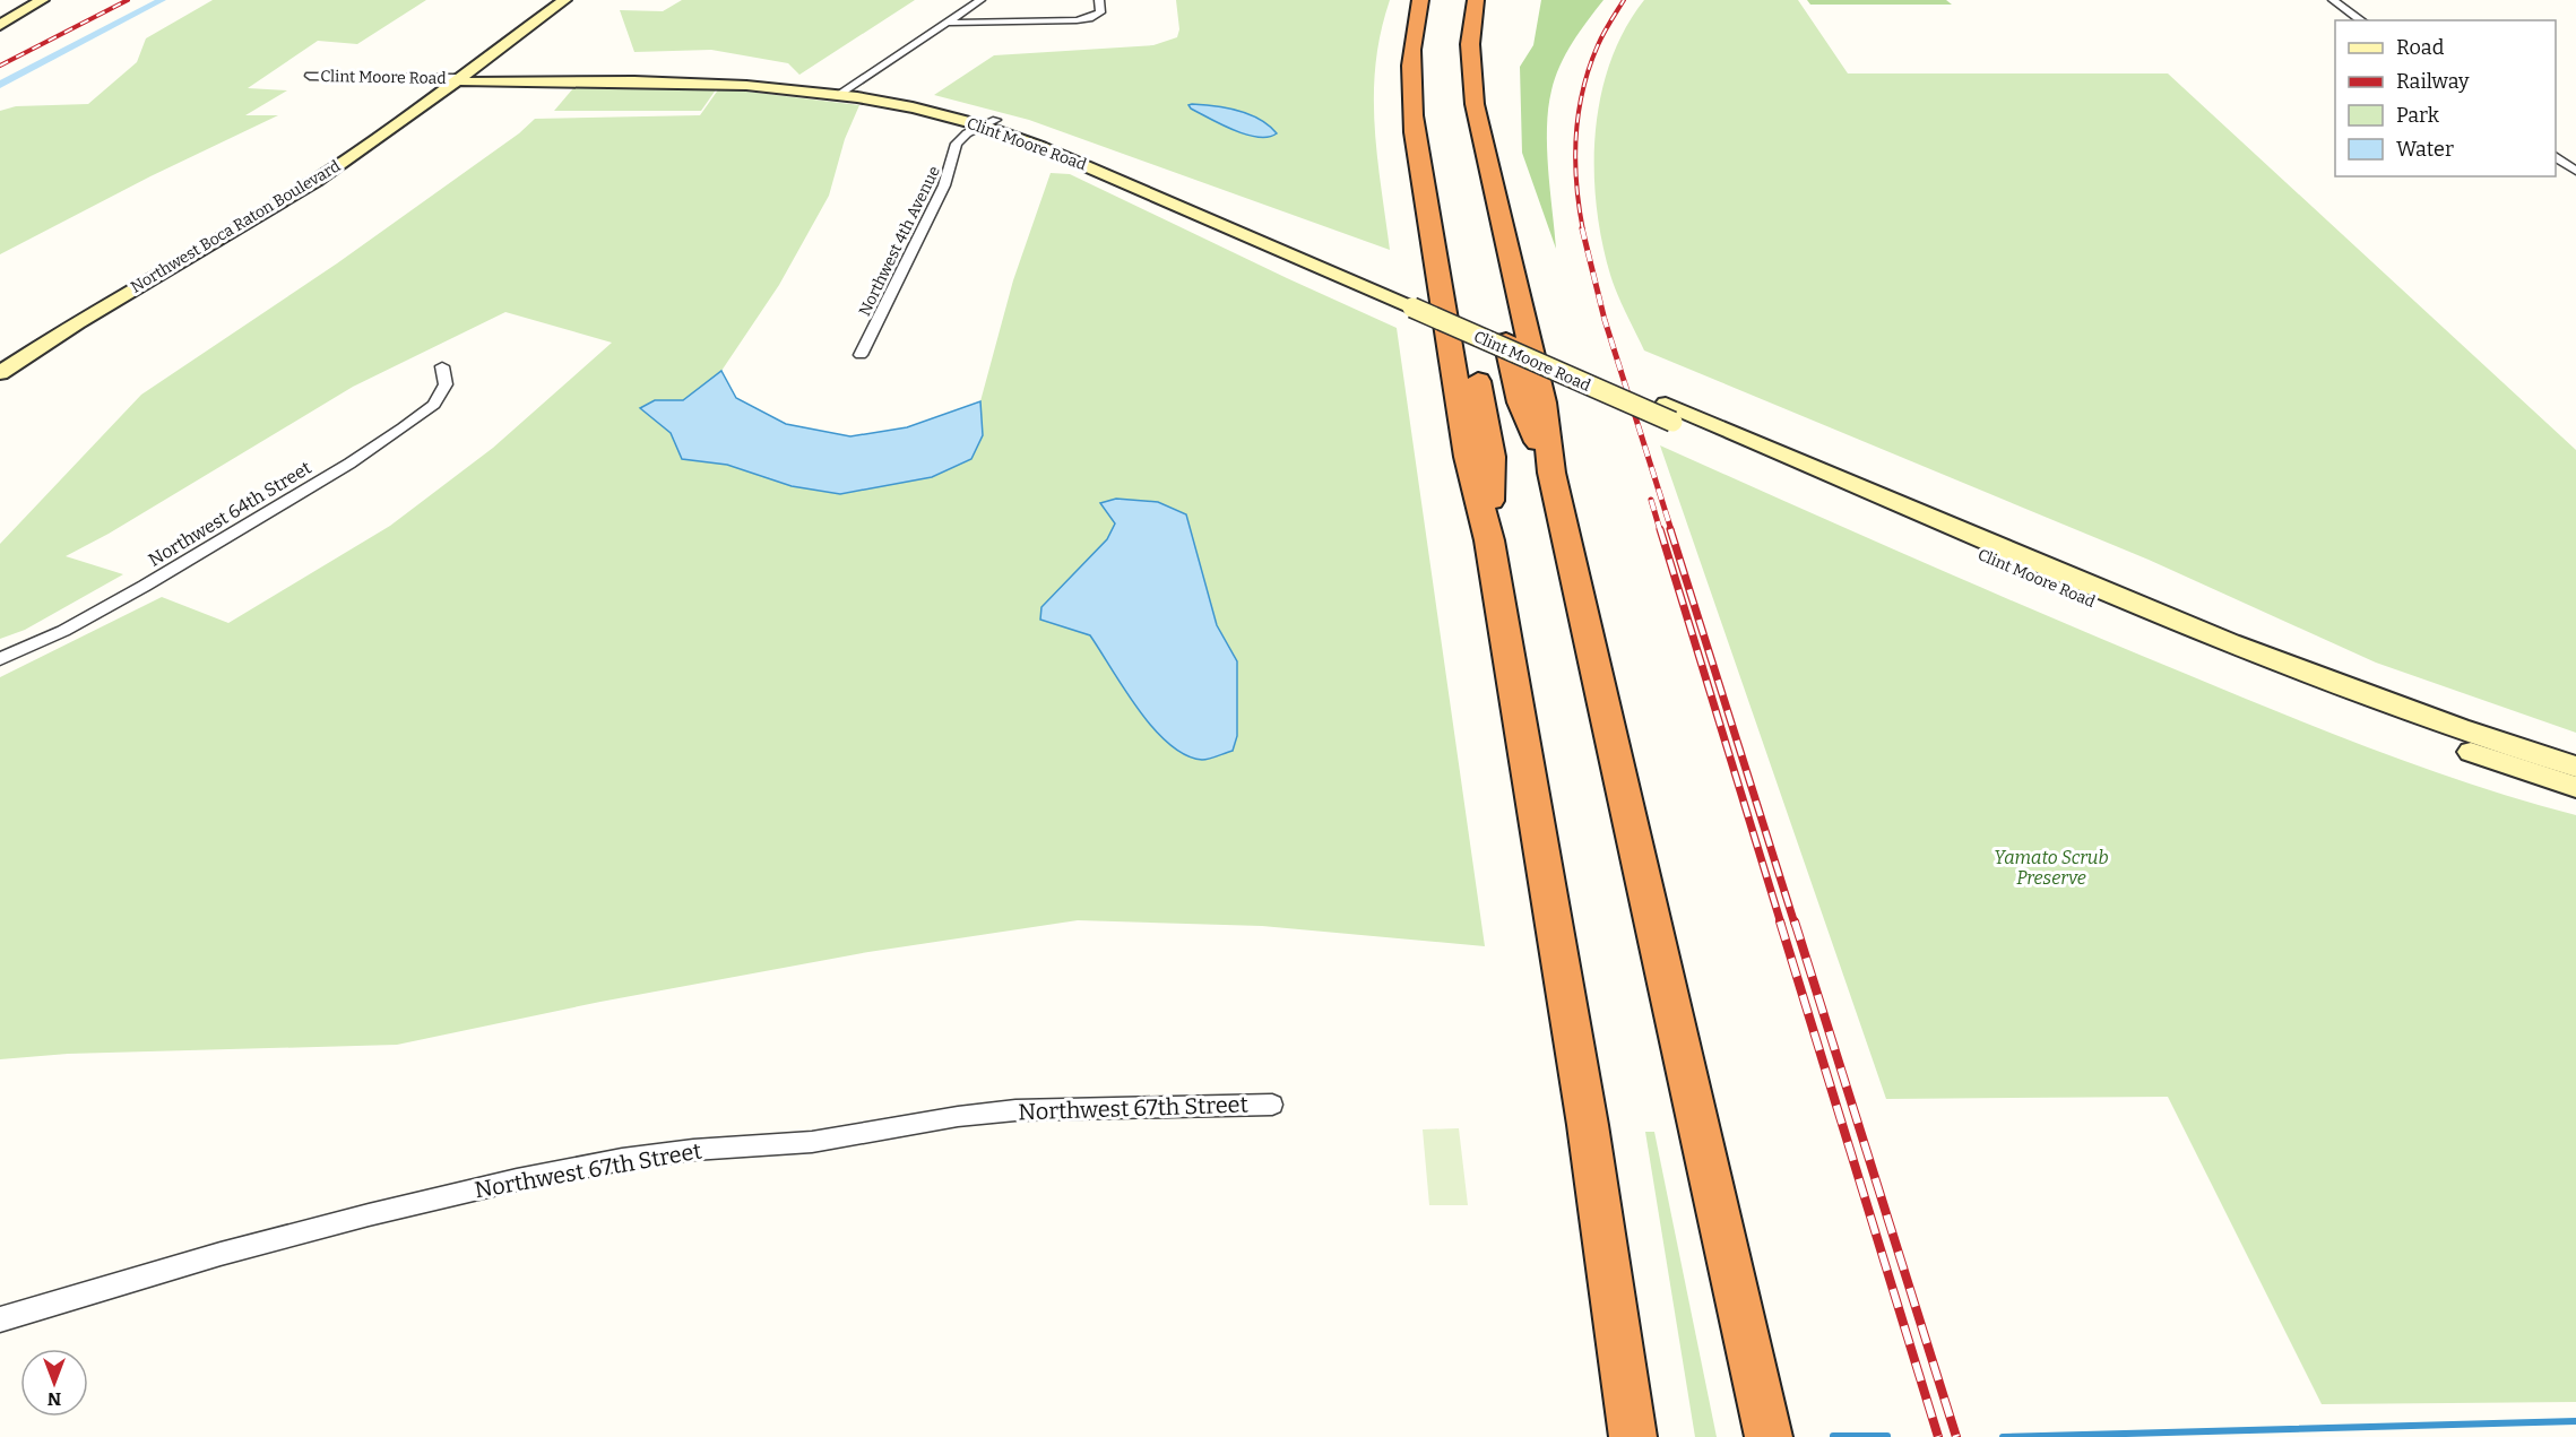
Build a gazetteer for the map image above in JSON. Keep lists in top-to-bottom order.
{
  "streets": {
    "street": [
      "Clint Moore Road",
      "Northwest Boca Raton Boulevard",
      "Northwest 4th Avenue",
      "Northwest 64th Street",
      "Northwest 67th Street"
    ]
  },
  "crossings": [
    ["Clint Moore Road", "Northwest Boca Raton Boulevard"],
    ["Clint Moore Road", "Northwest 4th Avenue"]
  ],
  "parks": ["Yamato Scrub Preserve"],
  "legend": [
    "Road",
    "Railway",
    "Park",
    "Water"
  ],
  "north": "bottom"
}
